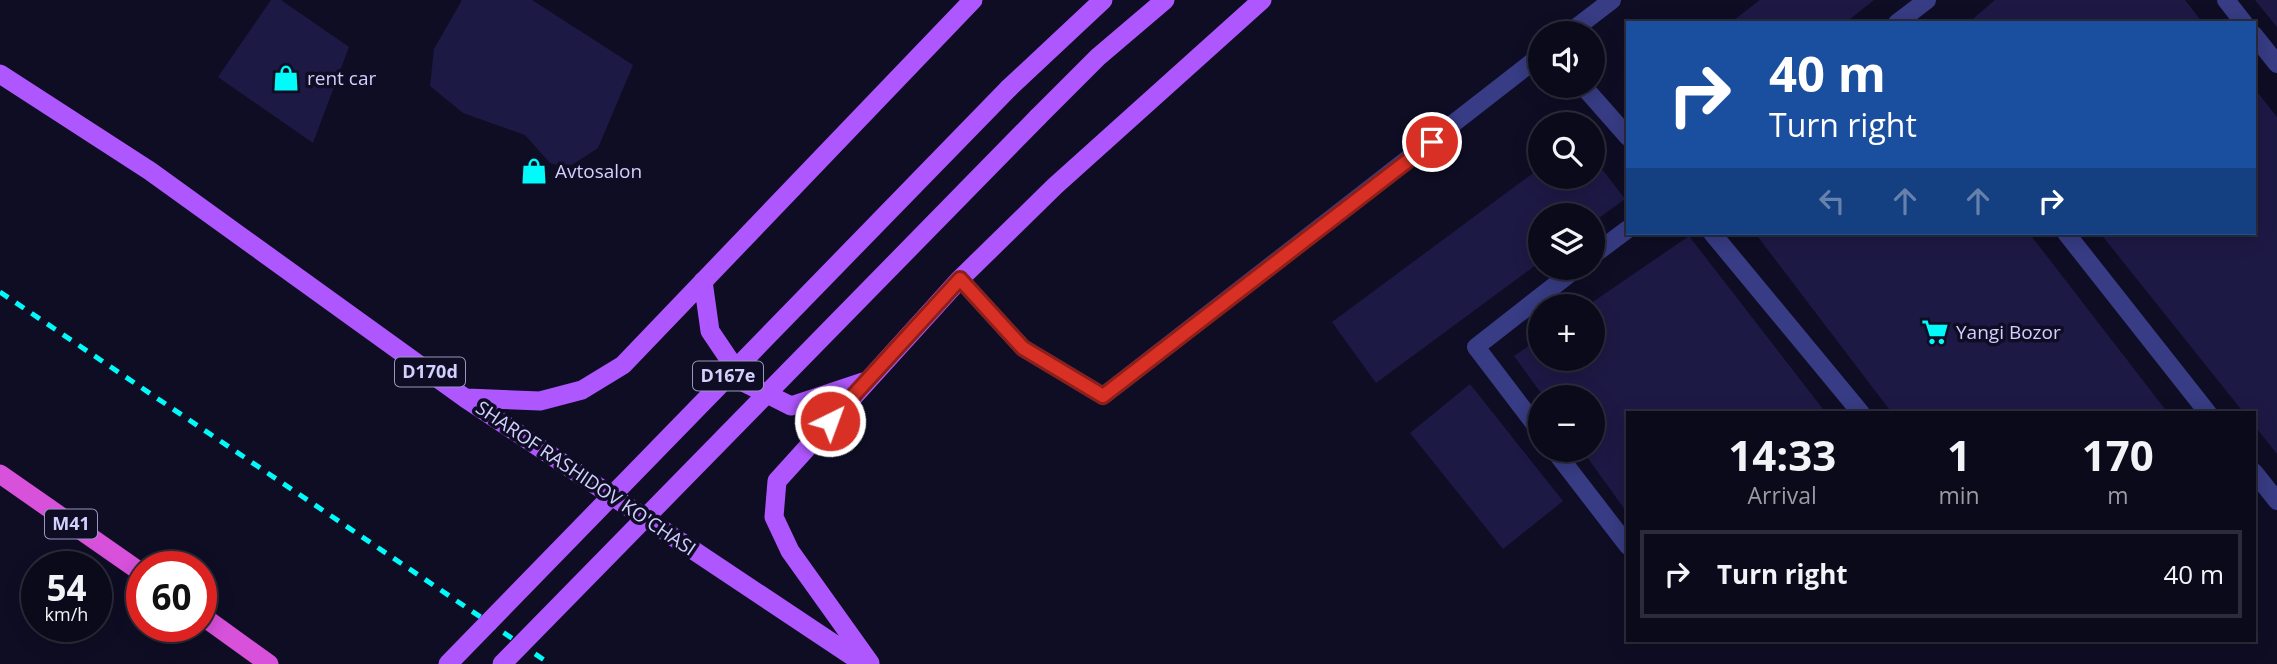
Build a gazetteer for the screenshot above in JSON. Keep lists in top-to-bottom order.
{
  "streets": {
    "highway": ["M41"],
    "main road": ["D170d", "D167e", "SHAROF RASHIDOV KO'CHASI"]
  },
  "places": {
    "shop": ["rent car", "Avtosalon"],
    "supermarket": ["Yangi Bozor"]
  },
  "page": {
    "map_buttons": ["+", "−"],
    "turn": ["40 m", "Turn right"],
    "eta": [
      "14:33",
      "Arrival",
      "1",
      "min",
      "170",
      "m"
    ],
    "list": [
      {
        "name": "Turn right",
        "value": "40 m"
      }
    ],
    "speed": "54 km/h",
    "limit": "60"
  }
}
